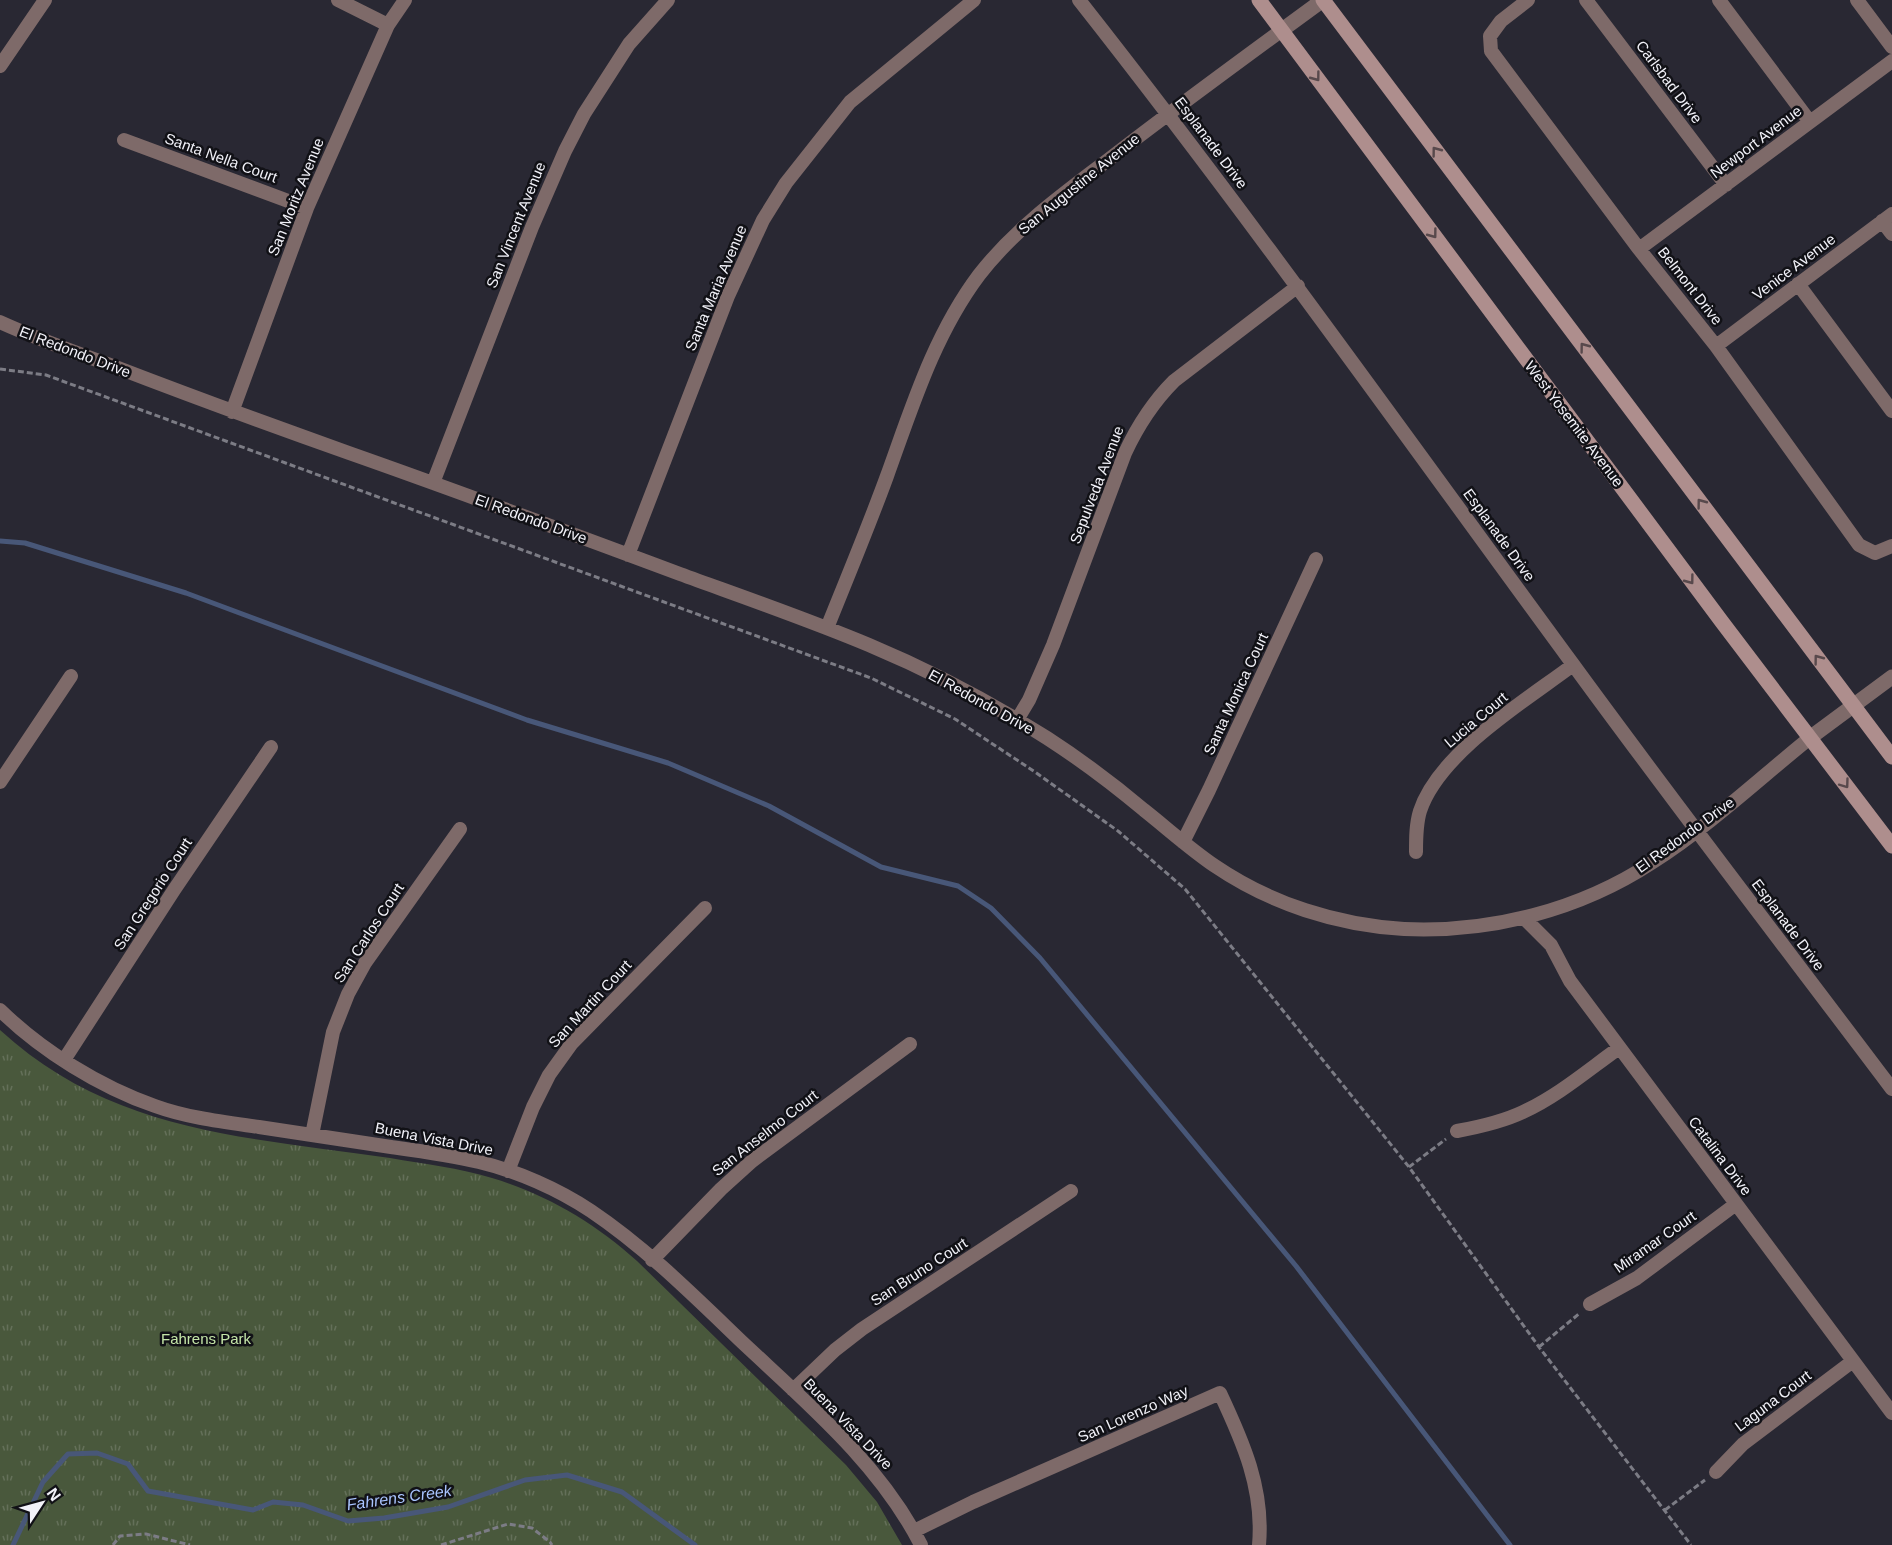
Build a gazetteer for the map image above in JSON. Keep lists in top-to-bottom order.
{
  "streets": {
    "main road": ["West Yosemite Avenue"],
    "street": [
      "Carlsbad Drive",
      "Newport Avenue",
      "Esplanade Drive",
      "Santa Nella Court",
      "San Augustine Avenue",
      "San Moritz Avenue",
      "San Vincent Avenue",
      "Venice Avenue",
      "Belmont Drive",
      "Santa Maria Avenue",
      "El Redondo Drive",
      "Sepulveda Avenue",
      "Santa Monica Court",
      "Lucia Court",
      "San Gregorio Court",
      "San Carlos Court",
      "San Martin Court",
      "San Anselmo Court",
      "Buena Vista Drive",
      "Catalina Drive",
      "Miramar Court",
      "San Bruno Court",
      "Laguna Court",
      "San Lorenzo Way"
    ]
  },
  "crossings": [
    ["Carlsbad Drive", "Newport Avenue"],
    ["Newport Avenue", "Belmont Drive"],
    ["Esplanade Drive", "San Augustine Avenue"],
    ["Esplanade Drive", "El Redondo Drive"],
    ["Esplanade Drive", "Sepulveda Avenue"],
    ["Esplanade Drive", "Lucia Court"],
    ["Santa Nella Court", "San Moritz Avenue"],
    ["San Augustine Avenue", "El Redondo Drive"],
    ["San Augustine Avenue", "West Yosemite Avenue"],
    ["San Moritz Avenue", "El Redondo Drive"],
    ["San Vincent Avenue", "El Redondo Drive"],
    ["Venice Avenue", "Belmont Drive"],
    ["Santa Maria Avenue", "El Redondo Drive"],
    ["El Redondo Drive", "West Yosemite Avenue"],
    ["El Redondo Drive", "Sepulveda Avenue"],
    ["El Redondo Drive", "Santa Monica Court"],
    ["El Redondo Drive", "Catalina Drive"],
    ["San Gregorio Court", "Buena Vista Drive"],
    ["San Carlos Court", "Buena Vista Drive"],
    ["San Martin Court", "Buena Vista Drive"],
    ["San Anselmo Court", "Buena Vista Drive"],
    ["Buena Vista Drive", "San Bruno Court"],
    ["Buena Vista Drive", "San Lorenzo Way"],
    ["Catalina Drive", "Miramar Court"],
    ["Catalina Drive", "Laguna Court"]
  ],
  "water": ["Fahrens Creek"],
  "parks": ["Fahrens Park"],
  "north": "top right"
}
